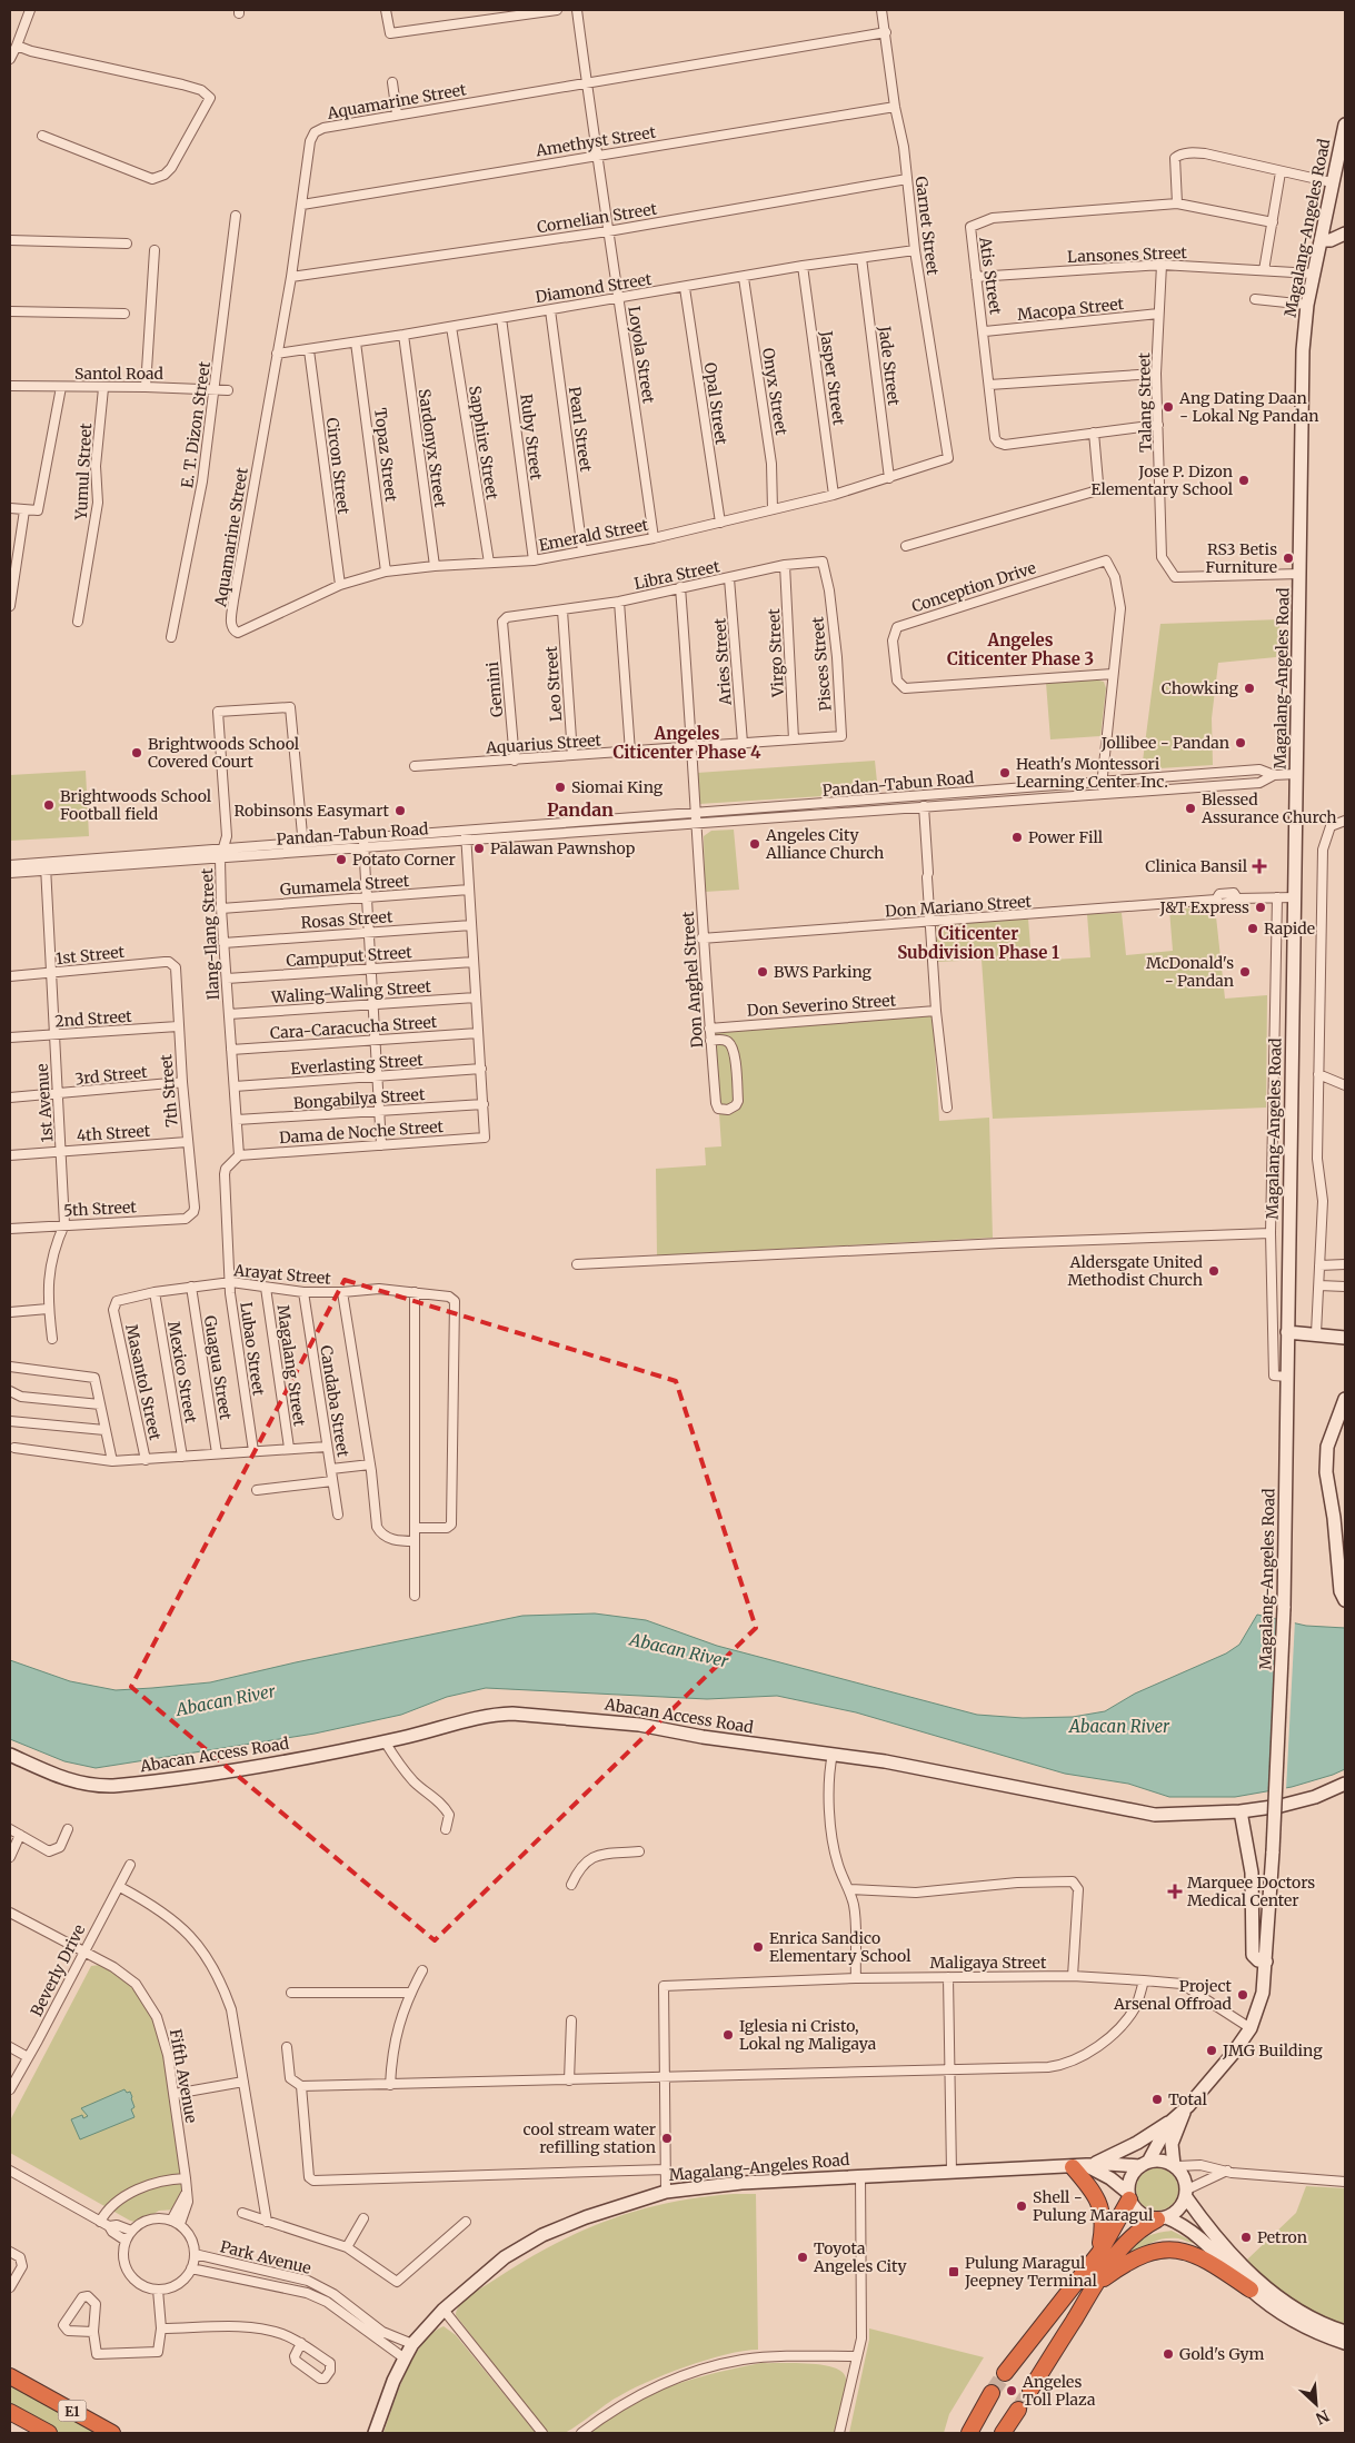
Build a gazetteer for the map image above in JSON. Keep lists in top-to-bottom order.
{
  "streets": {
    "highway": ["E1"],
    "main road": ["Magalang-Angeles Road", "Abacan Access Road"],
    "street": [
      "Aquamarine Street",
      "Amethyst Street",
      "Cornelian Street",
      "Garnet Street",
      "Lansones Street",
      "Atis Street",
      "Diamond Street",
      "Macopa Street",
      "Loyola Street",
      "Jade Street",
      "Santol Road",
      "Jasper Street",
      "Onyx Street",
      "Talang Street",
      "Opal Street",
      "E. T. Dizon Street",
      "Pearl Street",
      "Ruby Street",
      "Sapphire Street",
      "Sardonyx Street",
      "Topaz Street",
      "Circon Street",
      "Yumul Street",
      "Emerald Street",
      "Libra Street",
      "Conception Drive",
      "Virgo Street",
      "Aries Street",
      "Pisces Street",
      "Leo Street",
      "Gemini",
      "Aquarius Street",
      "Pandan-Tabun Road",
      "Gumamela Street",
      "Don Mariano Street",
      "Rosas Street",
      "Ilang-Ilang Street",
      "1st Street",
      "Campuput Street",
      "Don Anghel Street",
      "Waling-Waling Street",
      "Don Severino Street",
      "2nd Street",
      "Cara-Caracucha Street",
      "Everlasting Street",
      "3rd Street",
      "7th Street",
      "Bongabilya Street",
      "1st Avenue",
      "Dama de Noche Street",
      "4th Street",
      "5th Street",
      "Arayat Street",
      "Lubao Street",
      "Magalang Street",
      "Guagua Street",
      "Mexico Street",
      "Masantol Street",
      "Candaba Street",
      "Maligaya Street",
      "Beverly Drive",
      "Fifth Avenue",
      "Park Avenue"
    ]
  },
  "crossings": [
    ["Aquamarine Street", "Amethyst Street"],
    ["Aquamarine Street", "Cornelian Street"],
    ["Aquamarine Street", "Garnet Street"],
    ["Aquamarine Street", "Diamond Street"],
    ["Aquamarine Street", "Loyola Street"],
    ["Aquamarine Street", "Emerald Street"],
    ["Amethyst Street", "Garnet Street"],
    ["Amethyst Street", "Loyola Street"],
    ["Cornelian Street", "Garnet Street"],
    ["Cornelian Street", "Loyola Street"],
    ["Garnet Street", "Diamond Street"],
    ["Garnet Street", "Emerald Street"],
    ["Magalang-Angeles Road", "Lansones Street"],
    ["Magalang-Angeles Road", "Talang Street"],
    ["Magalang-Angeles Road", "Pandan-Tabun Road"],
    ["Magalang-Angeles Road", "Don Mariano Street"],
    ["Magalang-Angeles Road", "Maligaya Street"],
    ["Magalang-Angeles Road", "Park Avenue"],
    ["Lansones Street", "Atis Street"],
    ["Lansones Street", "Talang Street"],
    ["Atis Street", "Macopa Street"],
    ["Diamond Street", "Loyola Street"],
    ["Diamond Street", "Jade Street"],
    ["Diamond Street", "Jasper Street"],
    ["Diamond Street", "Onyx Street"],
    ["Diamond Street", "Opal Street"],
    ["Diamond Street", "Pearl Street"],
    ["Diamond Street", "Ruby Street"],
    ["Diamond Street", "Sapphire Street"],
    ["Diamond Street", "Sardonyx Street"],
    ["Diamond Street", "Topaz Street"],
    ["Diamond Street", "Circon Street"],
    ["Macopa Street", "Talang Street"],
    ["Loyola Street", "Emerald Street"],
    ["Jade Street", "Emerald Street"],
    ["Santol Road", "E. T. Dizon Street"],
    ["Santol Road", "Yumul Street"],
    ["Jasper Street", "Emerald Street"],
    ["Onyx Street", "Emerald Street"],
    ["Opal Street", "Emerald Street"],
    ["Pearl Street", "Emerald Street"],
    ["Ruby Street", "Emerald Street"],
    ["Sapphire Street", "Emerald Street"],
    ["Sardonyx Street", "Emerald Street"],
    ["Topaz Street", "Emerald Street"],
    ["Circon Street", "Emerald Street"],
    ["Libra Street", "Virgo Street"],
    ["Libra Street", "Aries Street"],
    ["Libra Street", "Pisces Street"],
    ["Libra Street", "Leo Street"],
    ["Libra Street", "Gemini"],
    ["Libra Street", "Don Anghel Street"],
    ["Virgo Street", "Aquarius Street"],
    ["Aries Street", "Aquarius Street"],
    ["Pisces Street", "Aquarius Street"],
    ["Leo Street", "Aquarius Street"],
    ["Gemini", "Aquarius Street"],
    ["Aquarius Street", "Don Anghel Street"],
    ["Pandan-Tabun Road", "Ilang-Ilang Street"],
    ["Pandan-Tabun Road", "Don Anghel Street"],
    ["Pandan-Tabun Road", "1st Avenue"],
    ["Gumamela Street", "Ilang-Ilang Street"],
    ["Don Mariano Street", "Don Anghel Street"],
    ["Rosas Street", "Ilang-Ilang Street"],
    ["Ilang-Ilang Street", "Campuput Street"],
    ["Ilang-Ilang Street", "Waling-Waling Street"],
    ["Ilang-Ilang Street", "Cara-Caracucha Street"],
    ["Ilang-Ilang Street", "Everlasting Street"],
    ["Ilang-Ilang Street", "Bongabilya Street"],
    ["Ilang-Ilang Street", "Dama de Noche Street"],
    ["Ilang-Ilang Street", "Lubao Street"],
    ["1st Street", "7th Street"],
    ["1st Street", "1st Avenue"],
    ["Don Anghel Street", "Don Severino Street"],
    ["2nd Street", "7th Street"],
    ["2nd Street", "1st Avenue"],
    ["3rd Street", "7th Street"],
    ["3rd Street", "1st Avenue"],
    ["7th Street", "4th Street"],
    ["7th Street", "5th Street"],
    ["Bongabilya Street", "Dama de Noche Street"],
    ["1st Avenue", "4th Street"],
    ["1st Avenue", "5th Street"],
    ["Dama de Noche Street", "Lubao Street"],
    ["Arayat Street", "Lubao Street"],
    ["Arayat Street", "Magalang Street"],
    ["Arayat Street", "Guagua Street"],
    ["Arayat Street", "Mexico Street"],
    ["Arayat Street", "Masantol Street"],
    ["Arayat Street", "Candaba Street"],
    ["Beverly Drive", "Fifth Avenue"],
    ["Fifth Avenue", "Park Avenue"]
  ],
  "districts": [
    "Angeles Citicenter Phase 3",
    "Angeles Citicenter Phase 4",
    "Pandan",
    "Citicenter Subdivision Phase 1"
  ],
  "water": ["Abacan River"],
  "places": {
    "other": [
      "Ang Dating Daan - Lokal Ng Pandan",
      "Jose P. Dizon Elementary School",
      "RS3 Betis Furniture",
      "Chowking",
      "Jollibee - Pandan",
      "Brightwoods School Covered Court",
      "Heath's Montessori Learning Center Inc.",
      "Siomai King",
      "Brightwoods School Football field",
      "Blessed Assurance Church",
      "Robinsons Easymart",
      "Power Fill",
      "Angeles City Alliance Church",
      "Palawan Pawnshop",
      "Potato Corner",
      "J&T Express",
      "Rapide",
      "BWS Parking",
      "McDonald's - Pandan",
      "Aldersgate United Methodist Church",
      "Enrica Sandico Elementary School",
      "Project Arsenal Offroad",
      "Iglesia ni Cristo, Lokal ng Maligaya",
      "JMG Building",
      "Total",
      "cool stream water refilling station",
      "Shell - Pulung Maragul",
      "Petron",
      "Toyota Angeles City",
      "Gold's Gym",
      "Angeles Toll Plaza"
    ],
    "health": ["Clinica Bansil", "Marquee Doctors Medical Center"],
    "transit": ["Pulung Maragul Jeepney Terminal"]
  },
  "north": "bottom right"
}
